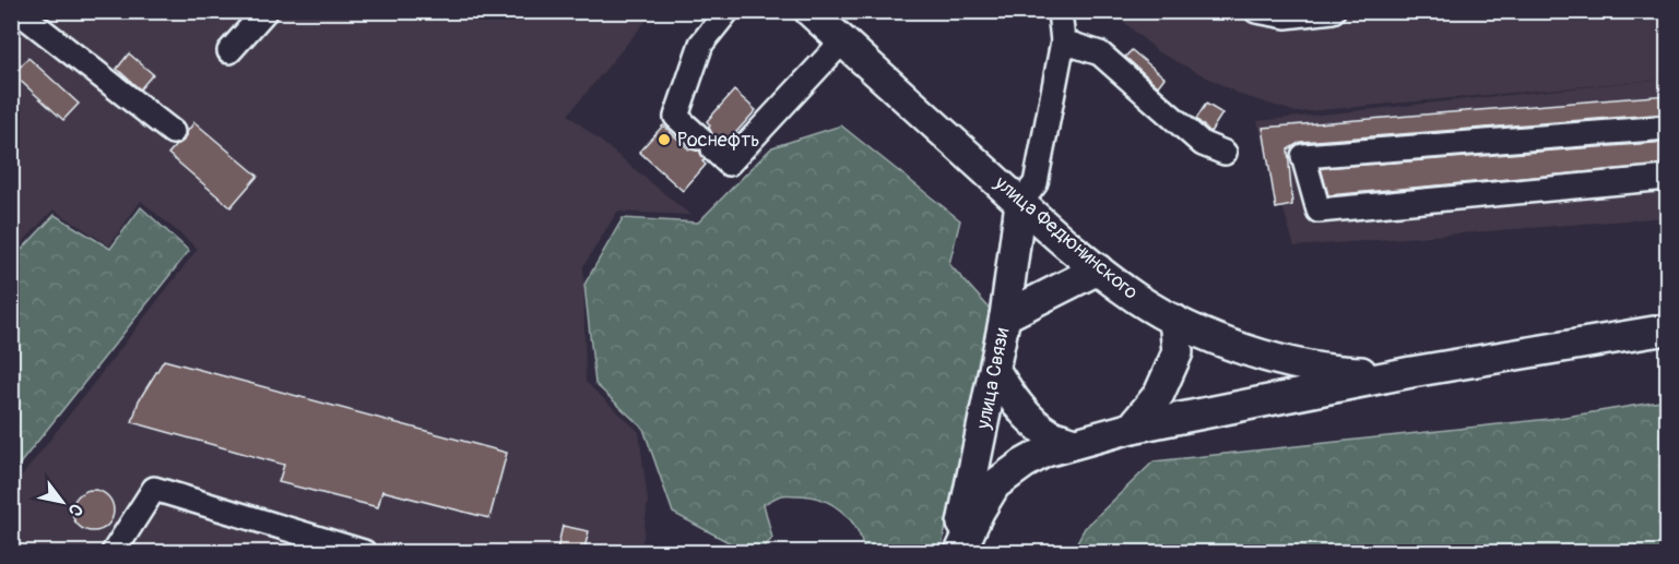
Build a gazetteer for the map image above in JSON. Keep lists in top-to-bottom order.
{
  "streets": {
    "main road": ["улица Федюнинского", "улица Связи"]
  },
  "crossings": [
    ["улица Федюнинского", "улица Связи"]
  ],
  "places": ["Роснефть"],
  "north": "bottom right"
}
